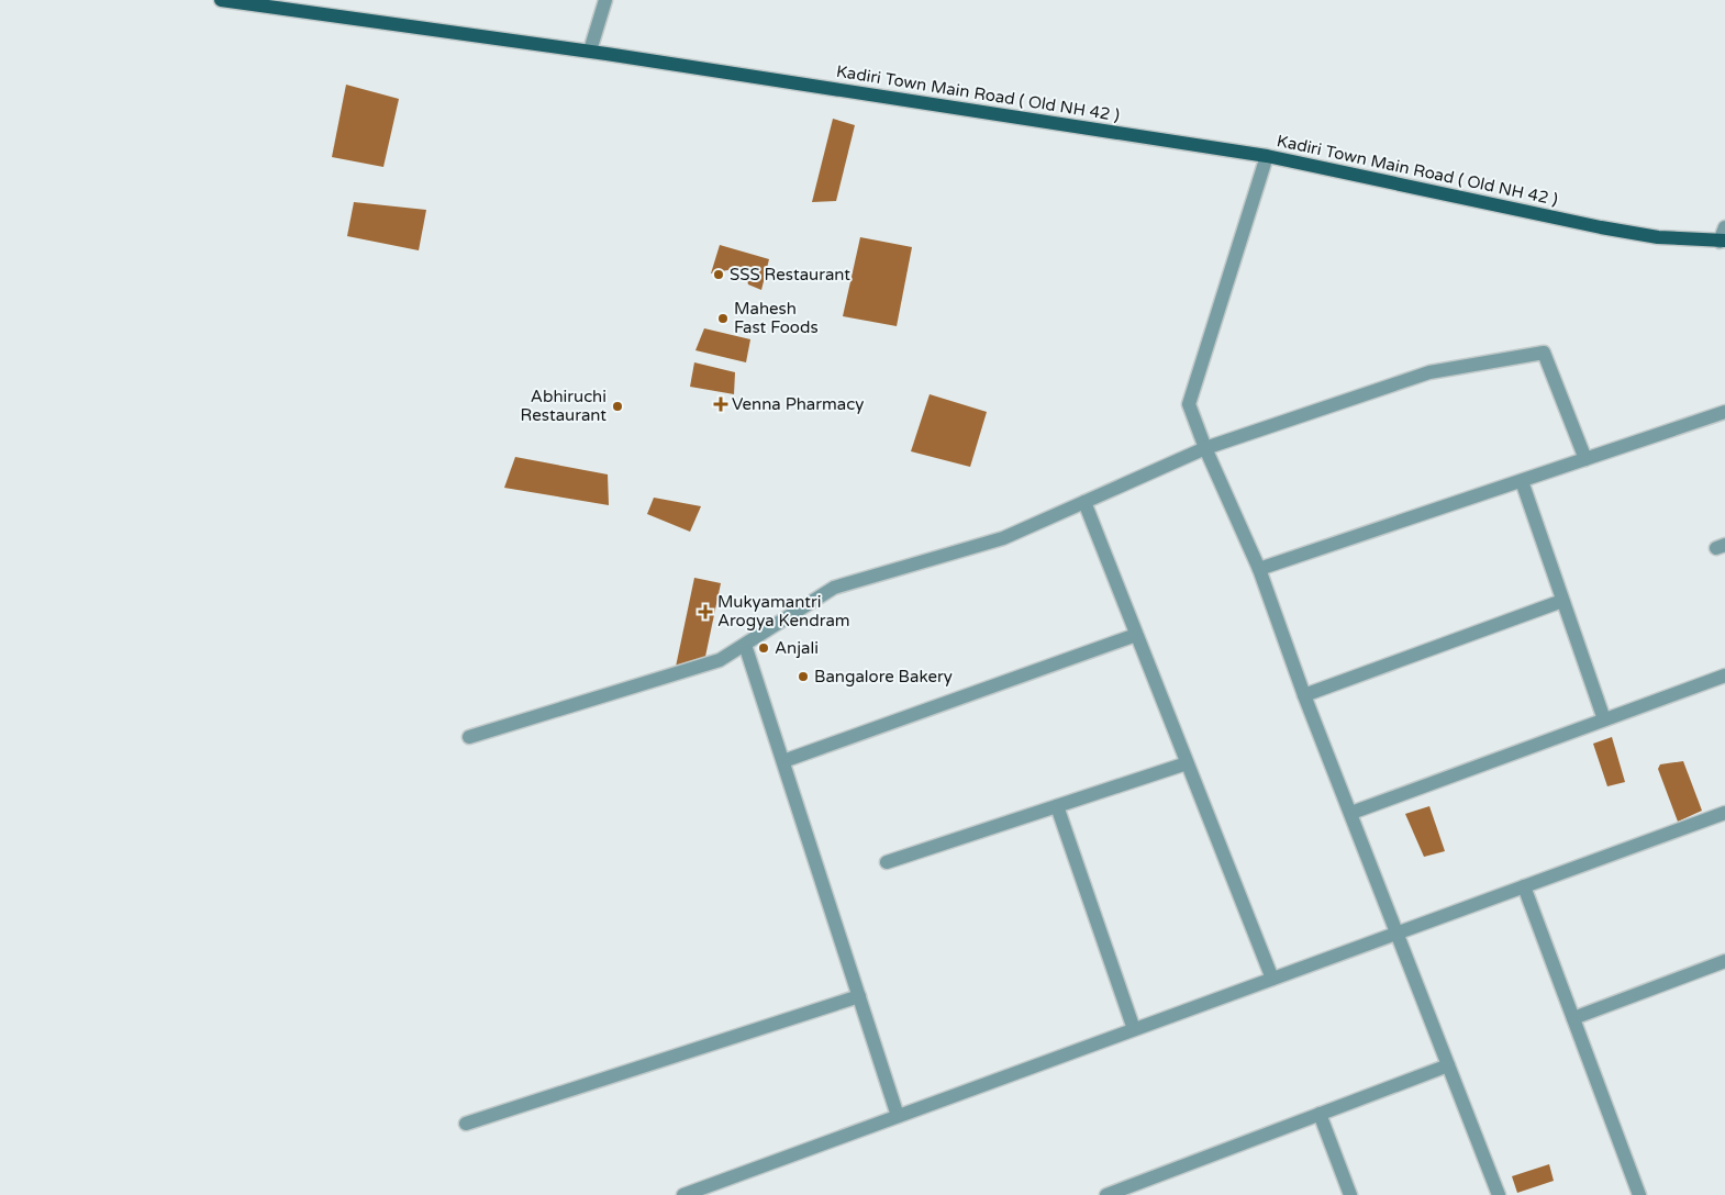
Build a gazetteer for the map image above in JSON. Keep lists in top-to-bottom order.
{
  "streets": {
    "main road": ["Kadiri Town Main Road ( Old NH 42 )"]
  },
  "places": {
    "other": [
      "SSS Restaurant",
      "Mahesh Fast Foods",
      "Abhiruchi Restaurant",
      "Anjali",
      "Bangalore Bakery"
    ],
    "health": ["Venna Pharmacy", "Mukyamantri Arogya Kendram"]
  }
}
